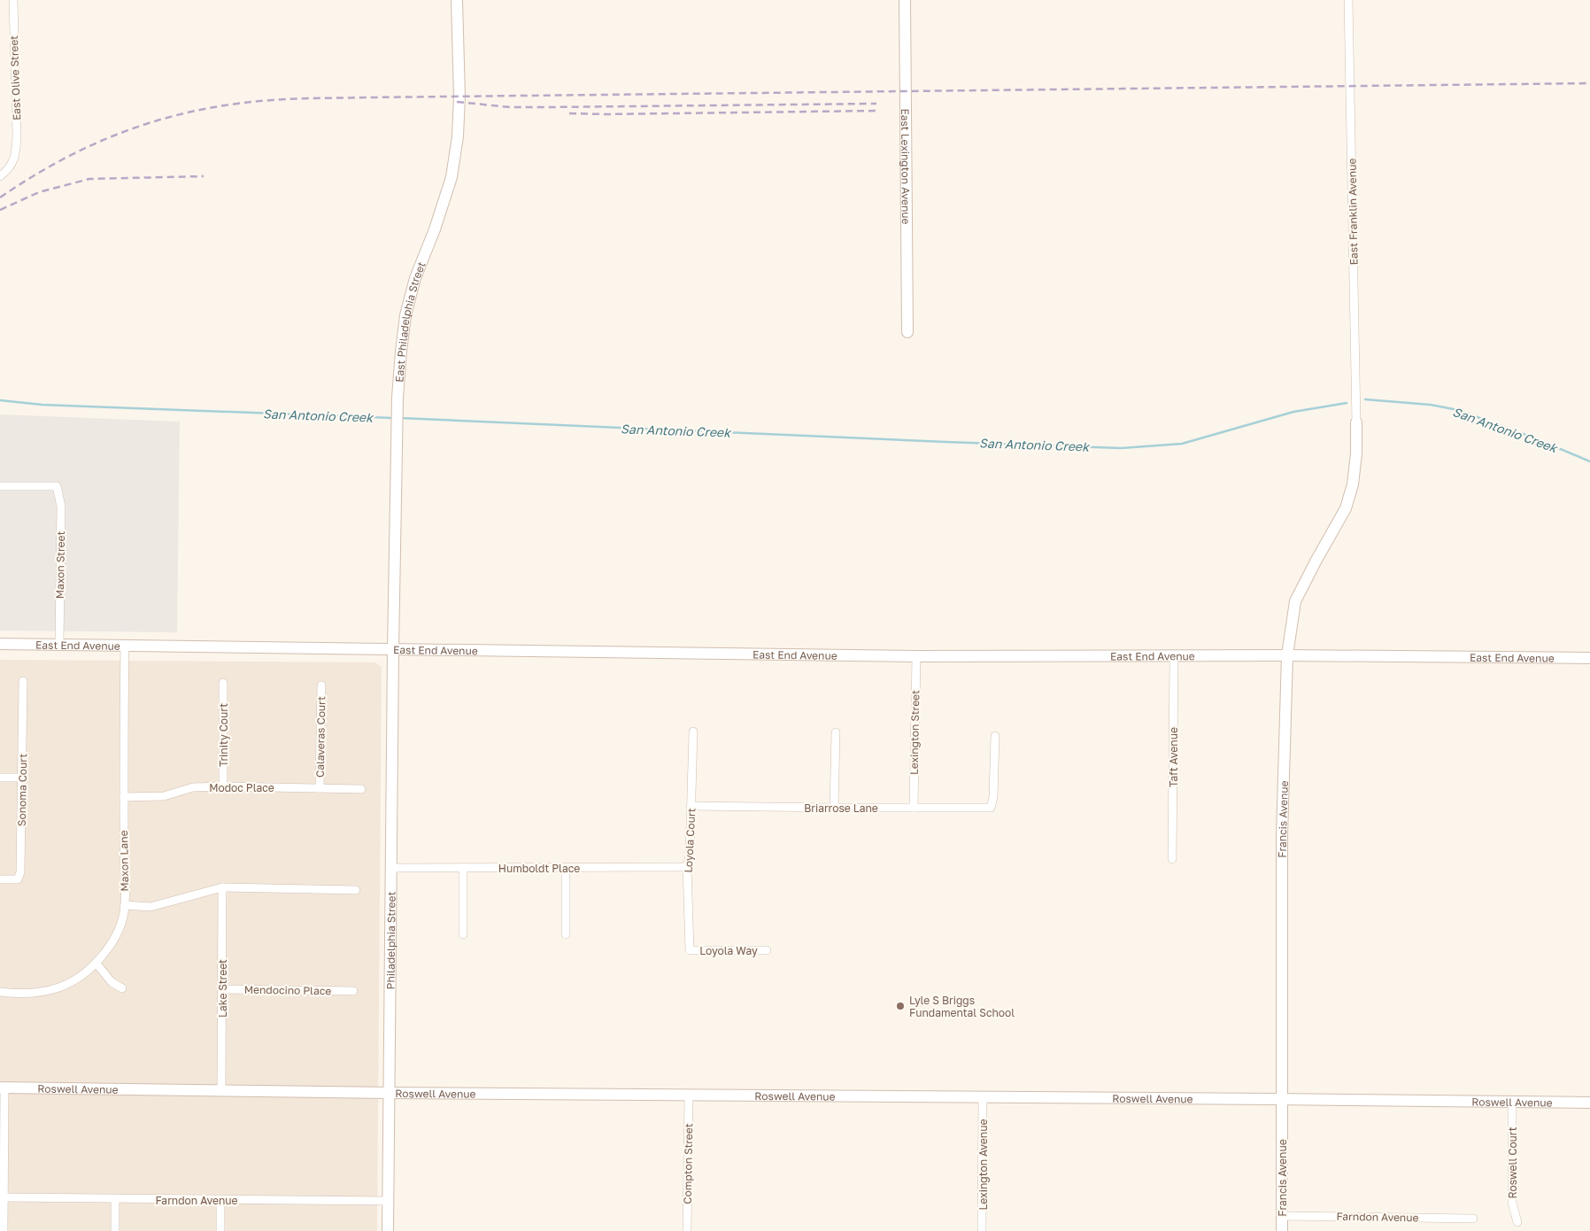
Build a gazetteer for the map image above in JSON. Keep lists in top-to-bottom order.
{
  "streets": {
    "street": [
      "East Olive Street",
      "East Lexington Avenue",
      "East Franklin Avenue",
      "East Philadelphia Street",
      "Maxon Street",
      "East End Avenue",
      "Lexington Street",
      "Trinity Court",
      "Calaveras Court",
      "Taft Avenue",
      "Modoc Place",
      "Sonoma Court",
      "Briarrose Lane",
      "Francis Avenue",
      "Loyola Court",
      "Maxon Lane",
      "Humboldt Place",
      "Philadelphia Street",
      "Loyola Way",
      "Lake Street",
      "Mendocino Place",
      "Roswell Avenue",
      "Roswell Court",
      "Compton Street",
      "Lexington Avenue",
      "Farndon Avenue"
    ]
  },
  "crossings": [
    ["East Franklin Avenue", "Francis Avenue"],
    ["East Philadelphia Street", "East End Avenue"],
    ["East Philadelphia Street", "Philadelphia Street"],
    ["Maxon Street", "East End Avenue"],
    ["East End Avenue", "Lexington Street"],
    ["East End Avenue", "Taft Avenue"],
    ["East End Avenue", "Francis Avenue"],
    ["East End Avenue", "Maxon Lane"],
    ["East End Avenue", "Philadelphia Street"],
    ["Lexington Street", "Briarrose Lane"],
    ["Trinity Court", "Modoc Place"],
    ["Calaveras Court", "Modoc Place"],
    ["Modoc Place", "Maxon Lane"],
    ["Briarrose Lane", "Loyola Court"],
    ["Francis Avenue", "Roswell Avenue"],
    ["Francis Avenue", "Farndon Avenue"],
    ["Loyola Court", "Humboldt Place"],
    ["Loyola Court", "Loyola Way"],
    ["Humboldt Place", "Philadelphia Street"],
    ["Philadelphia Street", "Roswell Avenue"],
    ["Philadelphia Street", "Farndon Avenue"],
    ["Lake Street", "Mendocino Place"],
    ["Lake Street", "Roswell Avenue"],
    ["Roswell Avenue", "Roswell Court"],
    ["Roswell Avenue", "Compton Street"],
    ["Roswell Avenue", "Lexington Avenue"]
  ],
  "water": ["San Antonio Creek"],
  "places": ["Lyle S Briggs Fundamental School"]
}
